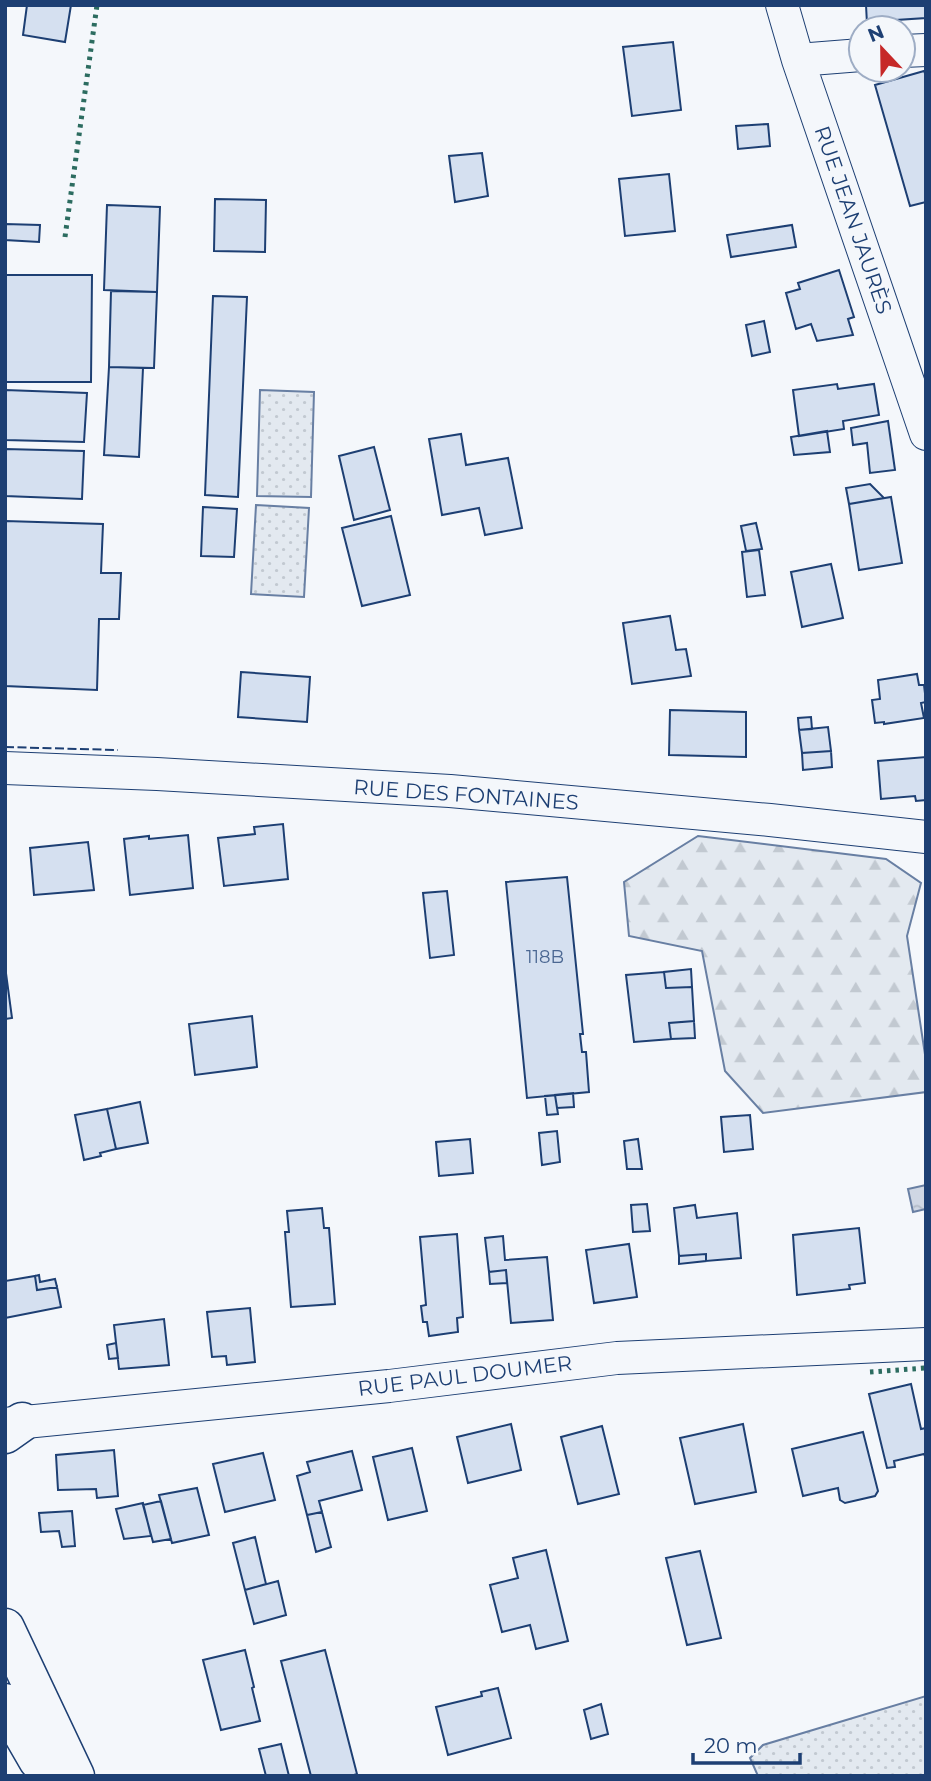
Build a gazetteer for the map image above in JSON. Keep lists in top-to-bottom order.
{
  "streets": {
    "street": ["RUE JEAN JAURÈS", "RUE DES FONTAINES", "RUE PAUL DOUMER"]
  },
  "house_numbers": ["118B"],
  "scale_bar": "20 m",
  "north": "top"
}
